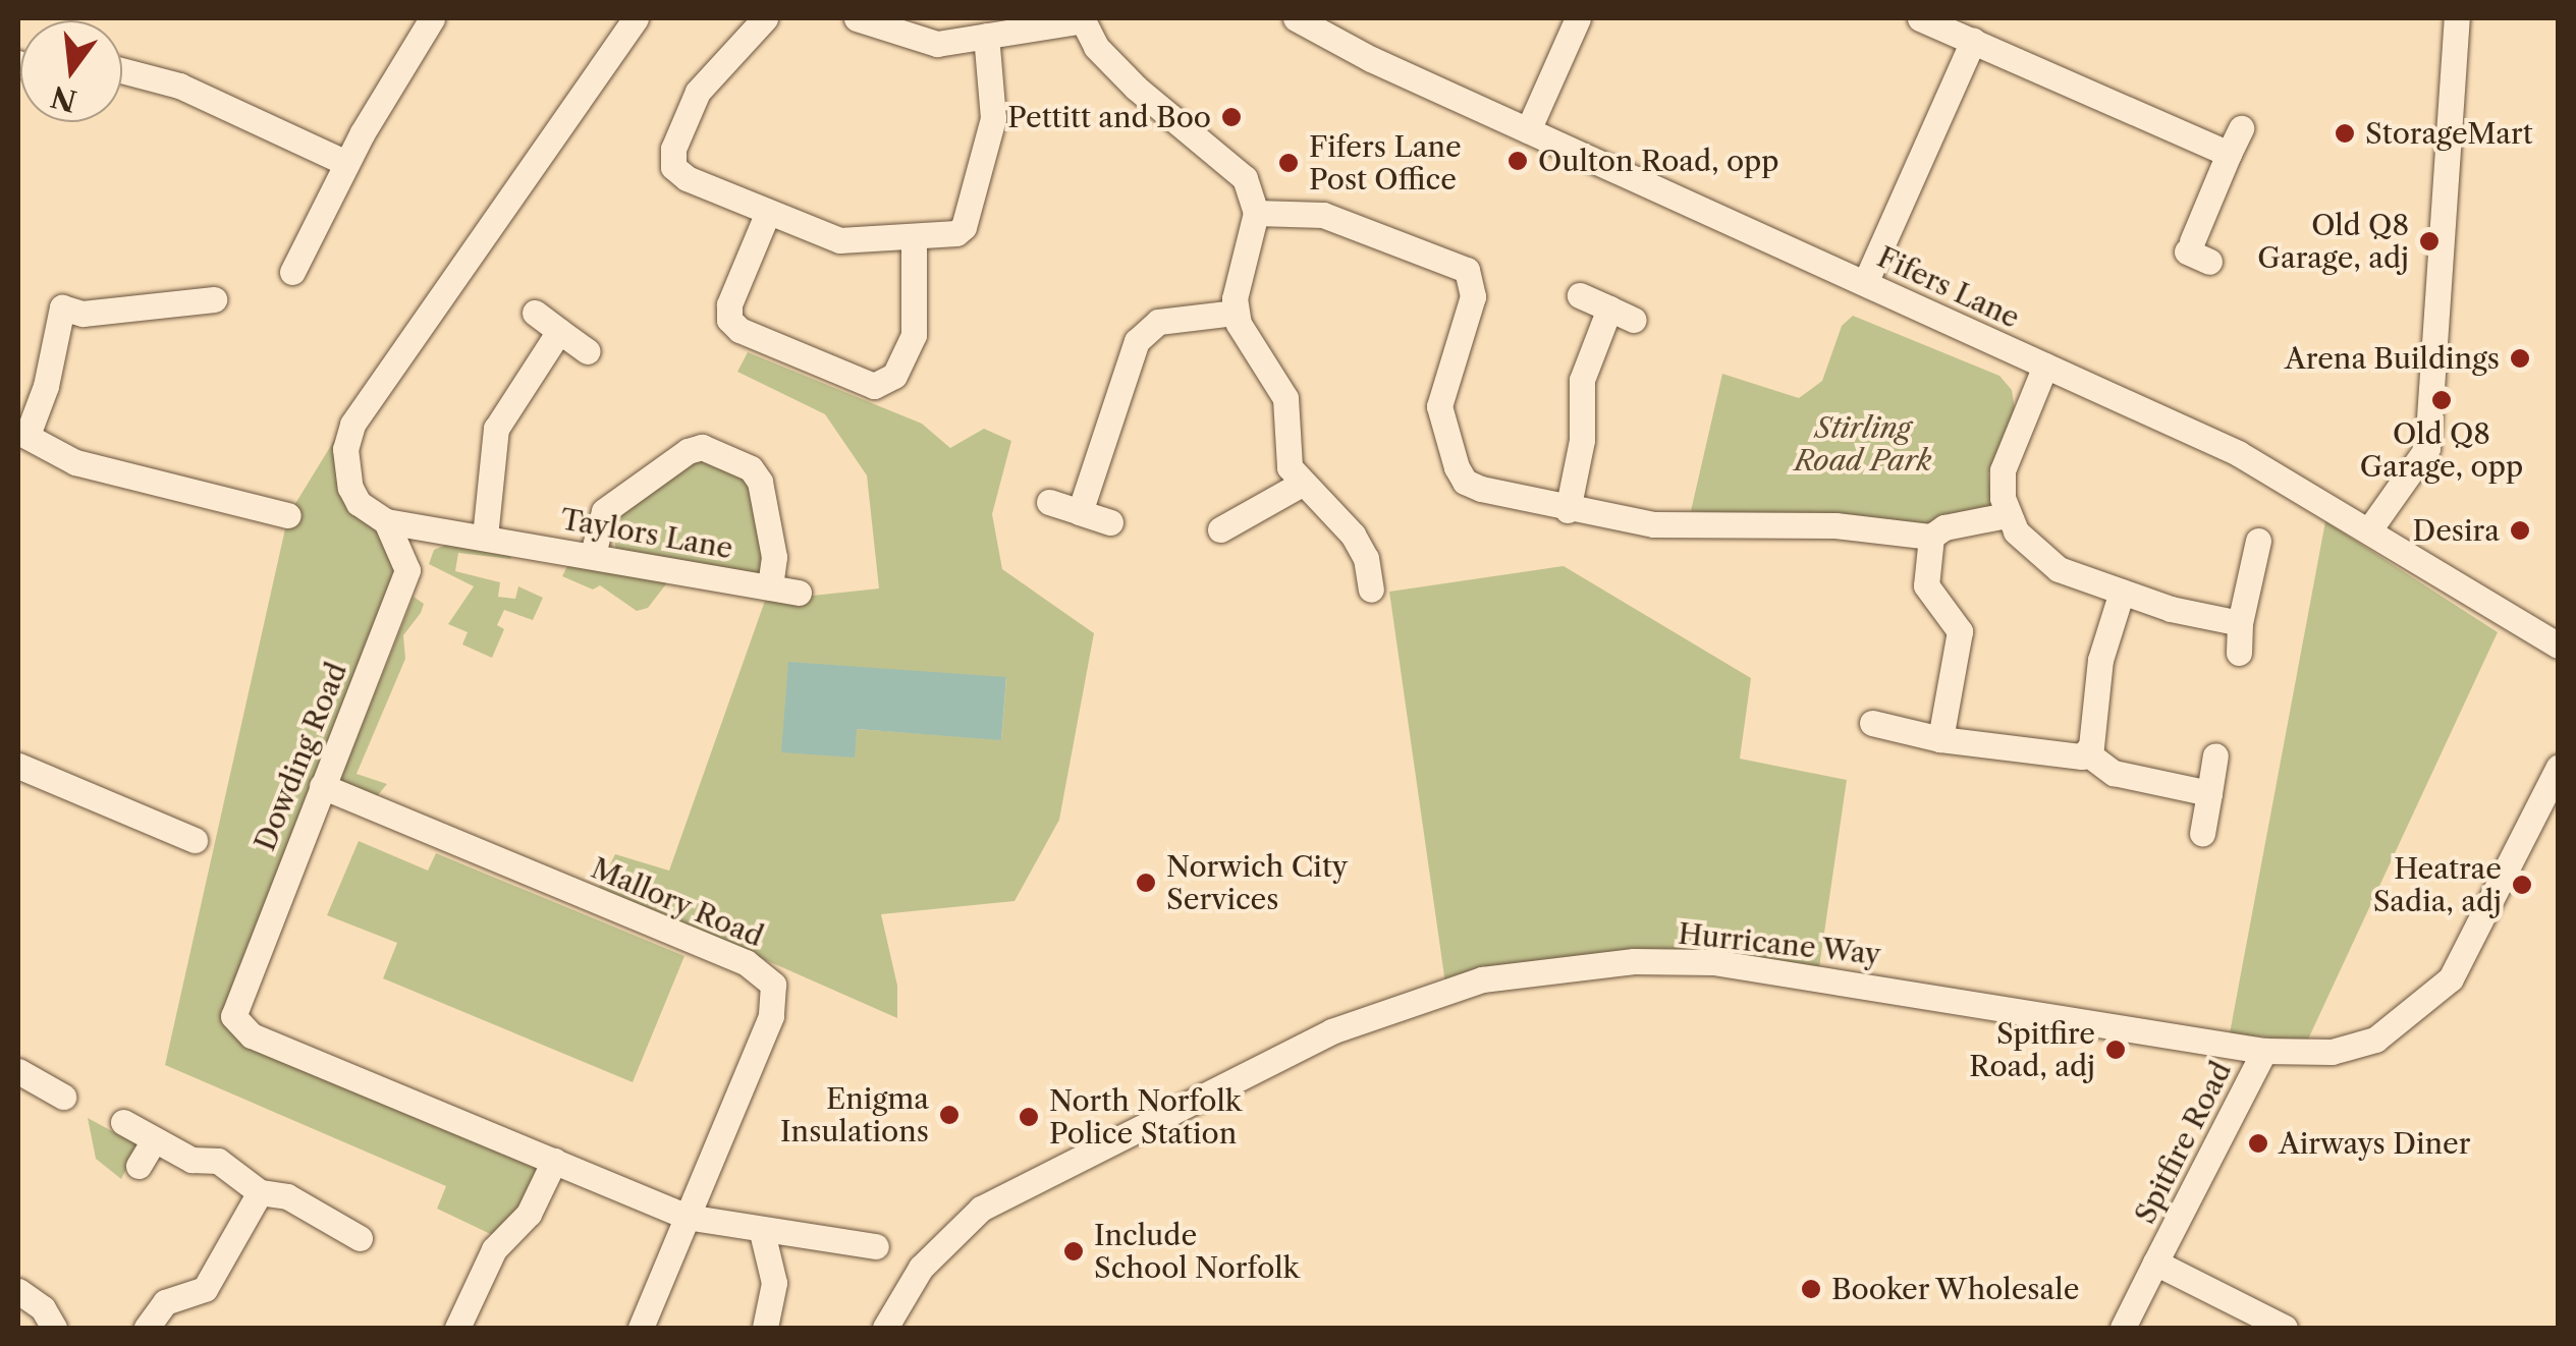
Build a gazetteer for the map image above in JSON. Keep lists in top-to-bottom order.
{
  "streets": {
    "street": [
      "Fifers Lane",
      "Taylors Lane",
      "Dowding Road",
      "Mallory Road",
      "Hurricane Way",
      "Spitfire Road"
    ]
  },
  "crossings": [
    ["Taylors Lane", "Dowding Road"],
    ["Dowding Road", "Mallory Road"],
    ["Hurricane Way", "Spitfire Road"]
  ],
  "parks": ["Stirling Road Park"],
  "places": [
    "Pettitt and Boo",
    "StorageMart",
    "Oulton Road, opp",
    "Fifers Lane Post Office",
    "Old Q8 Garage, adj",
    "Arena Buildings",
    "Old Q8 Garage, opp",
    "Desira",
    "Norwich City Services",
    "Heatrae Sadia, adj",
    "Spitfire Road, adj",
    "Enigma Insulations",
    "North Norfolk Police Station",
    "Airways Diner",
    "Include School Norfolk",
    "Booker Wholesale"
  ],
  "north": "bottom"
}
